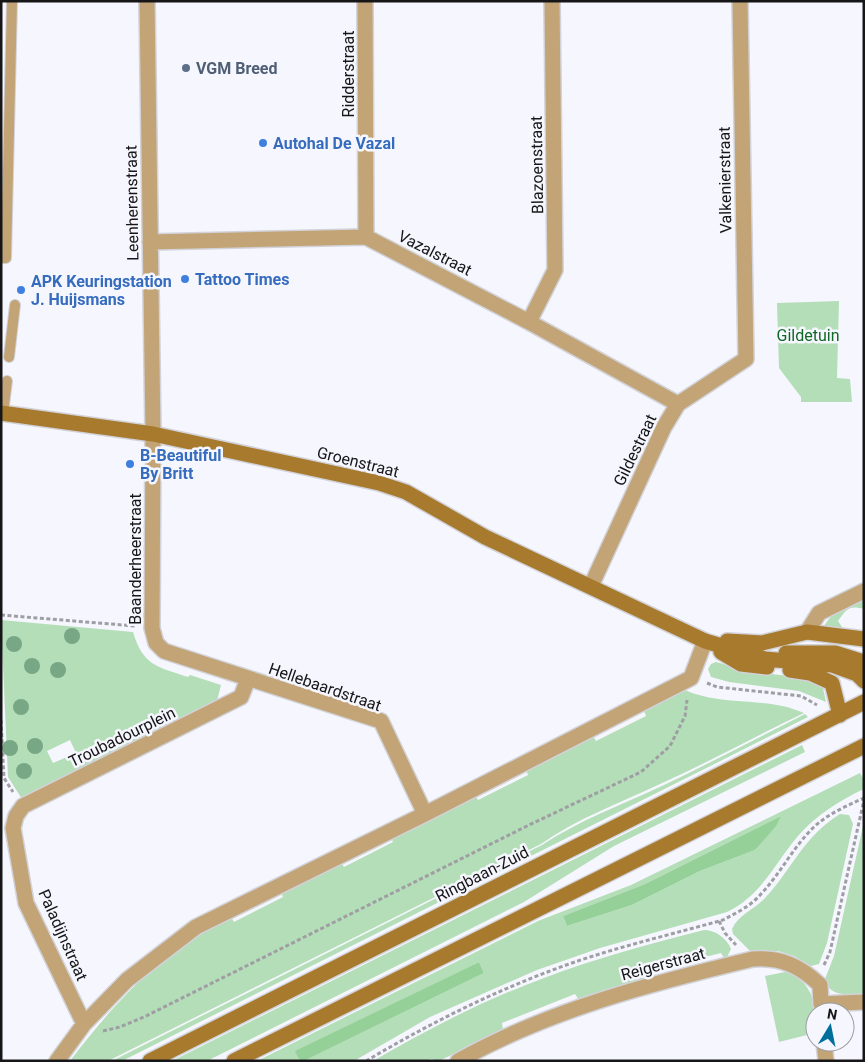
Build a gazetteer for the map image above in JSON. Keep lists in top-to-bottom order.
{
  "streets": {
    "main road": ["Groenstraat", "Ringbaan-Zuid"],
    "street": [
      "Ridderstraat",
      "Blazoenstraat",
      "Valkenierstraat",
      "Leenherenstraat",
      "Vazalstraat",
      "Gildestraat",
      "Baanderheerstraat",
      "Hellebaardstraat",
      "Troubadourplein",
      "Paladijnstraat",
      "Reigerstraat"
    ]
  },
  "crossings": [
    ["Ridderstraat", "Vazalstraat"],
    ["Blazoenstraat", "Vazalstraat"],
    ["Valkenierstraat", "Gildestraat"],
    ["Leenherenstraat", "Vazalstraat"],
    ["Leenherenstraat", "Groenstraat"],
    ["Leenherenstraat", "Baanderheerstraat"],
    ["Vazalstraat", "Gildestraat"],
    ["Gildestraat", "Groenstraat"],
    ["Groenstraat", "Baanderheerstraat"],
    ["Baanderheerstraat", "Hellebaardstraat"],
    ["Baanderheerstraat", "Troubadourplein"],
    ["Hellebaardstraat", "Troubadourplein"],
    ["Troubadourplein", "Paladijnstraat"]
  ],
  "parks": ["Gildetuin"],
  "places": [
    "VGM Breed",
    "Autohal De Vazal",
    "Tattoo Times",
    "APK Keuringstation J. Huijsmans",
    "B-Beautiful By Britt"
  ],
  "north": "top"
}
